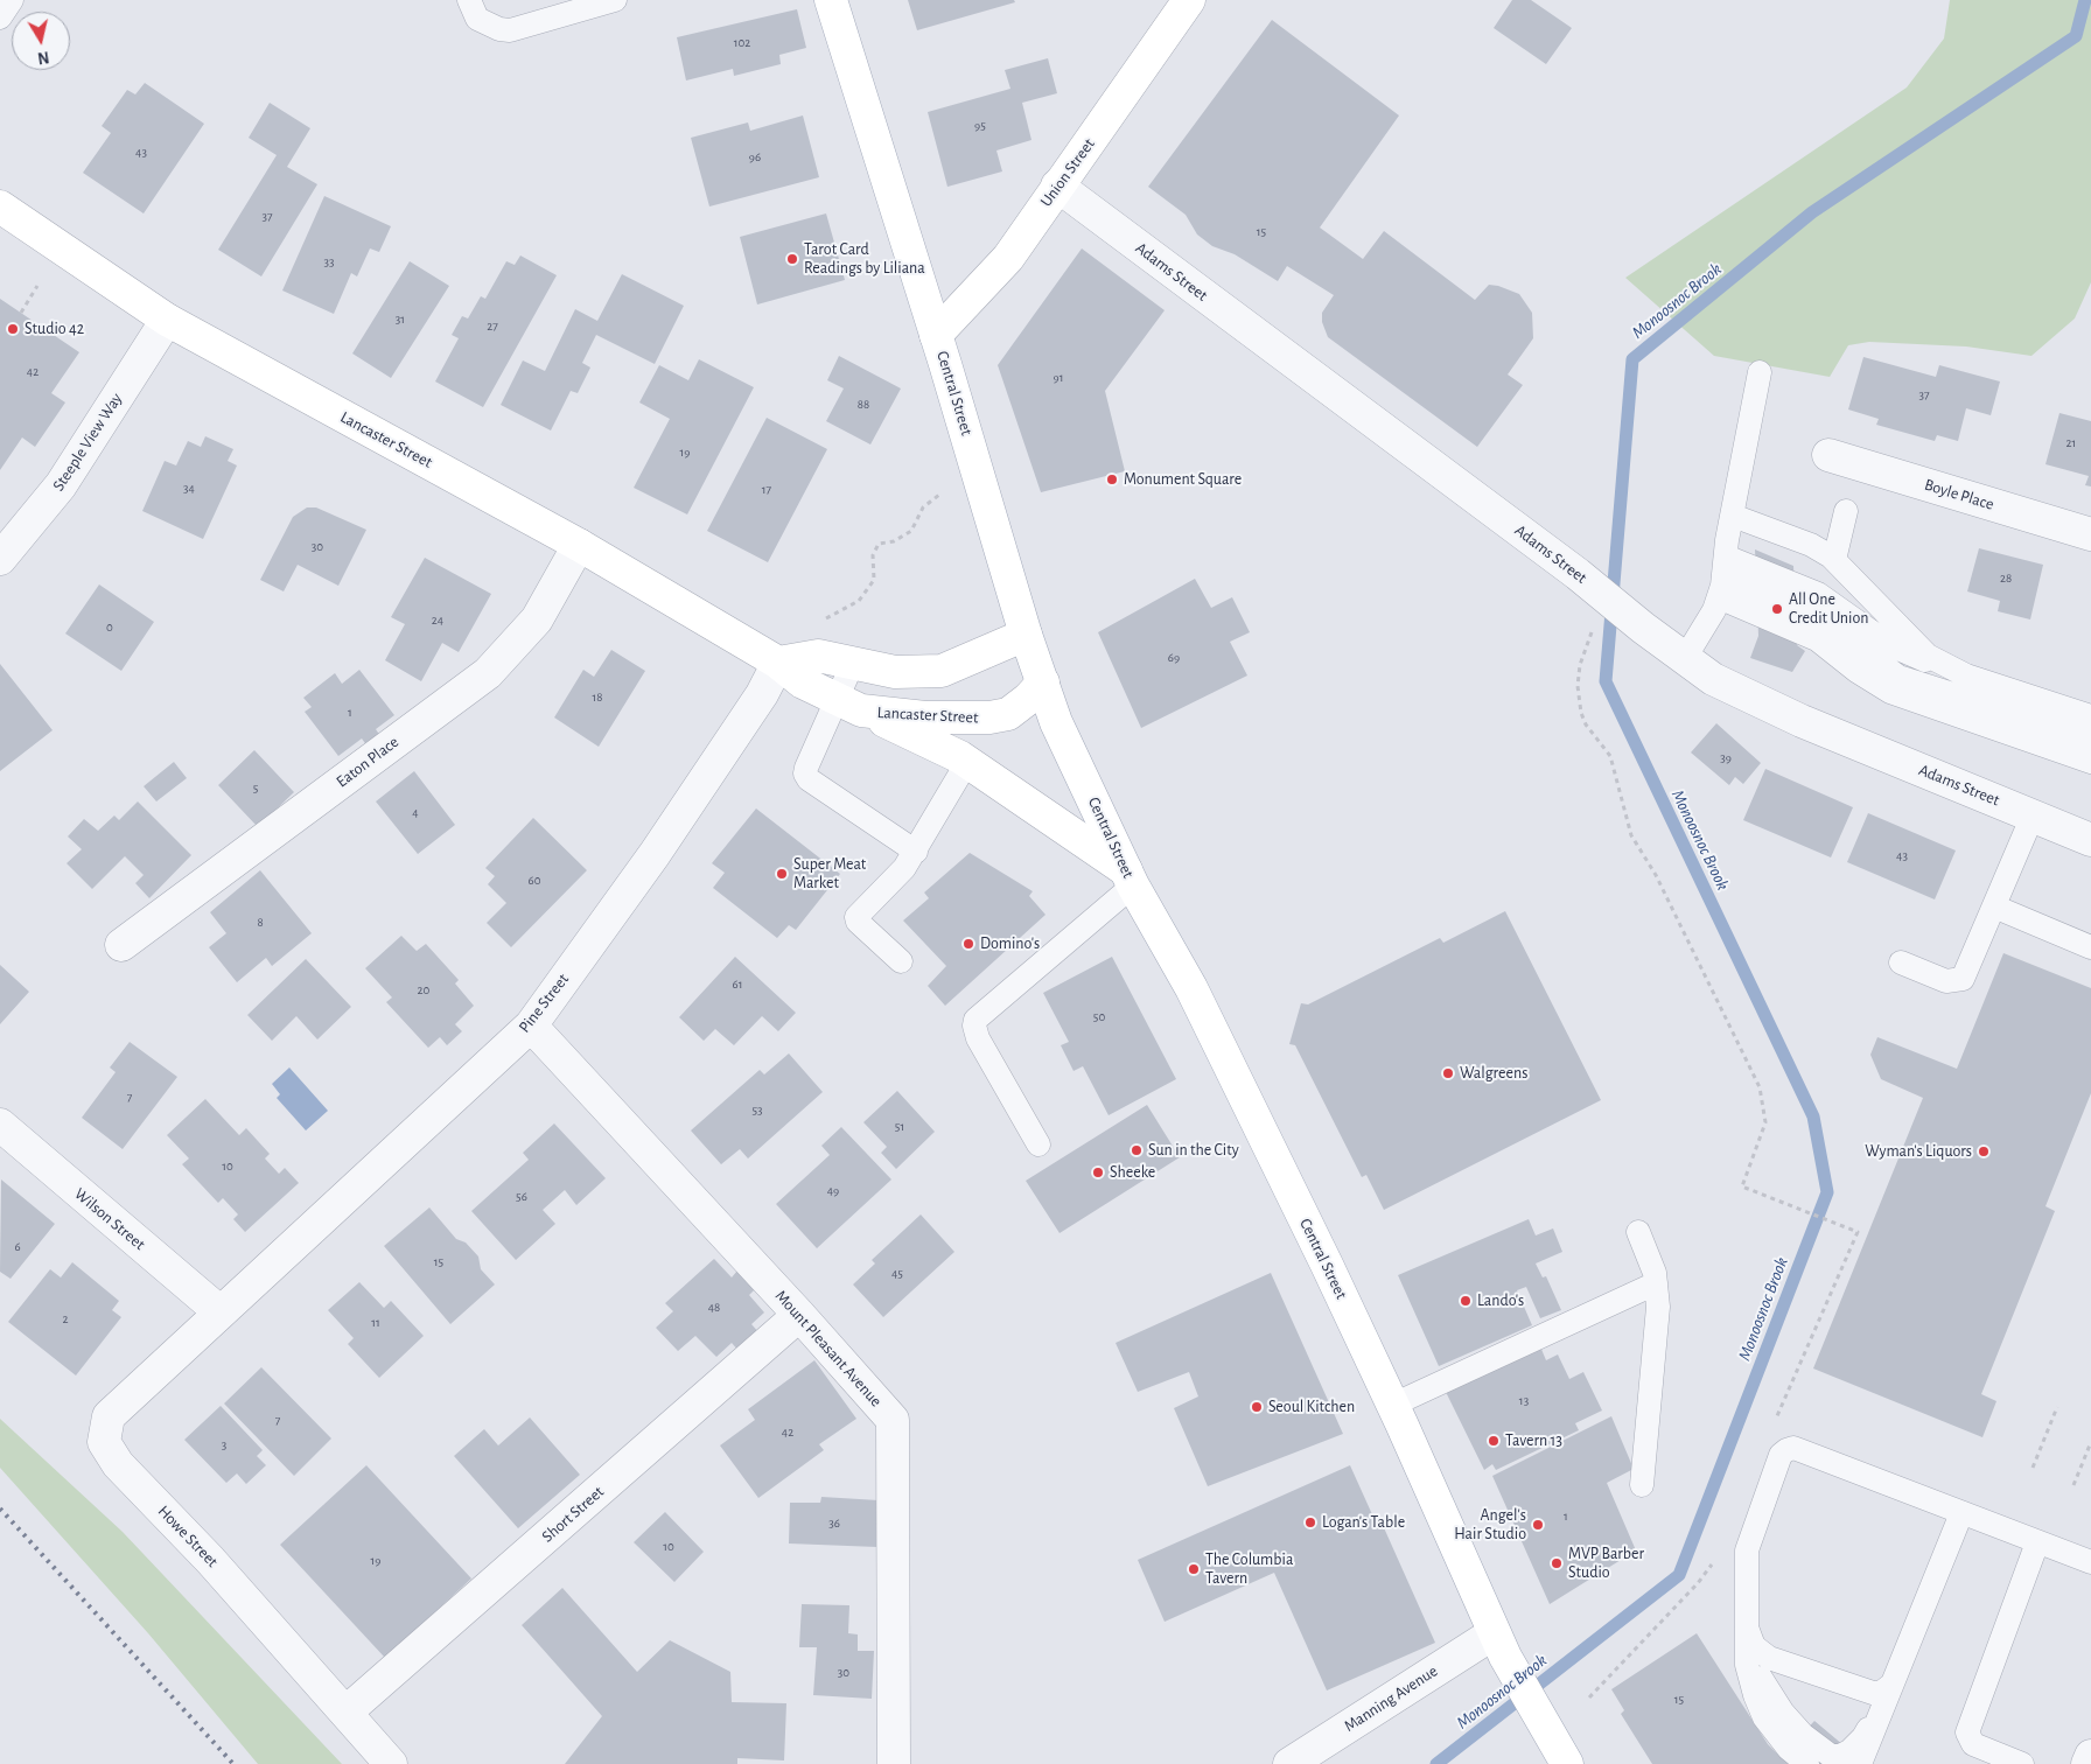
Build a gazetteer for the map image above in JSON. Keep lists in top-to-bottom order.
{
  "streets": {
    "main road": ["Union Street", "Central Street", "Lancaster Street"],
    "street": [
      "Adams Street",
      "Steeple View Way",
      "Boyle Place",
      "Eaton Place",
      "Pine Street",
      "Wilson Street",
      "Mount Pleasant Avenue",
      "Short Street",
      "Howe Street",
      "Manning Avenue"
    ]
  },
  "crossings": [
    ["Union Street", "Adams Street"],
    ["Union Street", "Central Street"],
    ["Central Street", "Lancaster Street"],
    ["Central Street", "Manning Avenue"],
    ["Lancaster Street", "Steeple View Way"],
    ["Lancaster Street", "Eaton Place"],
    ["Lancaster Street", "Pine Street"],
    ["Pine Street", "Wilson Street"],
    ["Pine Street", "Mount Pleasant Avenue"],
    ["Pine Street", "Howe Street"],
    ["Wilson Street", "Howe Street"],
    ["Mount Pleasant Avenue", "Short Street"],
    ["Short Street", "Howe Street"]
  ],
  "water": ["Monoosnoc Brook"],
  "places": [
    "Tarot Card Readings by Liliana",
    "Studio 42",
    "Monument Square",
    "All One Credit Union",
    "Super Meat Market",
    "Domino's",
    "Walgreens",
    "Sun in the City",
    "Wyman's Liquors",
    "Sheeke",
    "Lando's",
    "Seoul Kitchen",
    "Tavern 13",
    "Logan's Table",
    "Angel's Hair Studio",
    "MVP Barber Studio",
    "The Columbia Tavern"
  ],
  "house_numbers": [
    "102",
    "95",
    "43",
    "96",
    "37",
    "15",
    "33",
    "31",
    "27",
    "42",
    "91",
    "37",
    "88",
    "21",
    "19",
    "34",
    "17",
    "30",
    "28",
    "24",
    "0",
    "69",
    "18",
    "1",
    "39",
    "5",
    "4",
    "43",
    "60",
    "8",
    "61",
    "20",
    "50",
    "7",
    "53",
    "51",
    "10",
    "49",
    "56",
    "6",
    "15",
    "45",
    "48",
    "2",
    "11",
    "13",
    "7",
    "42",
    "3",
    "1",
    "36",
    "10",
    "19",
    "30",
    "15"
  ],
  "north": "bottom"
}
